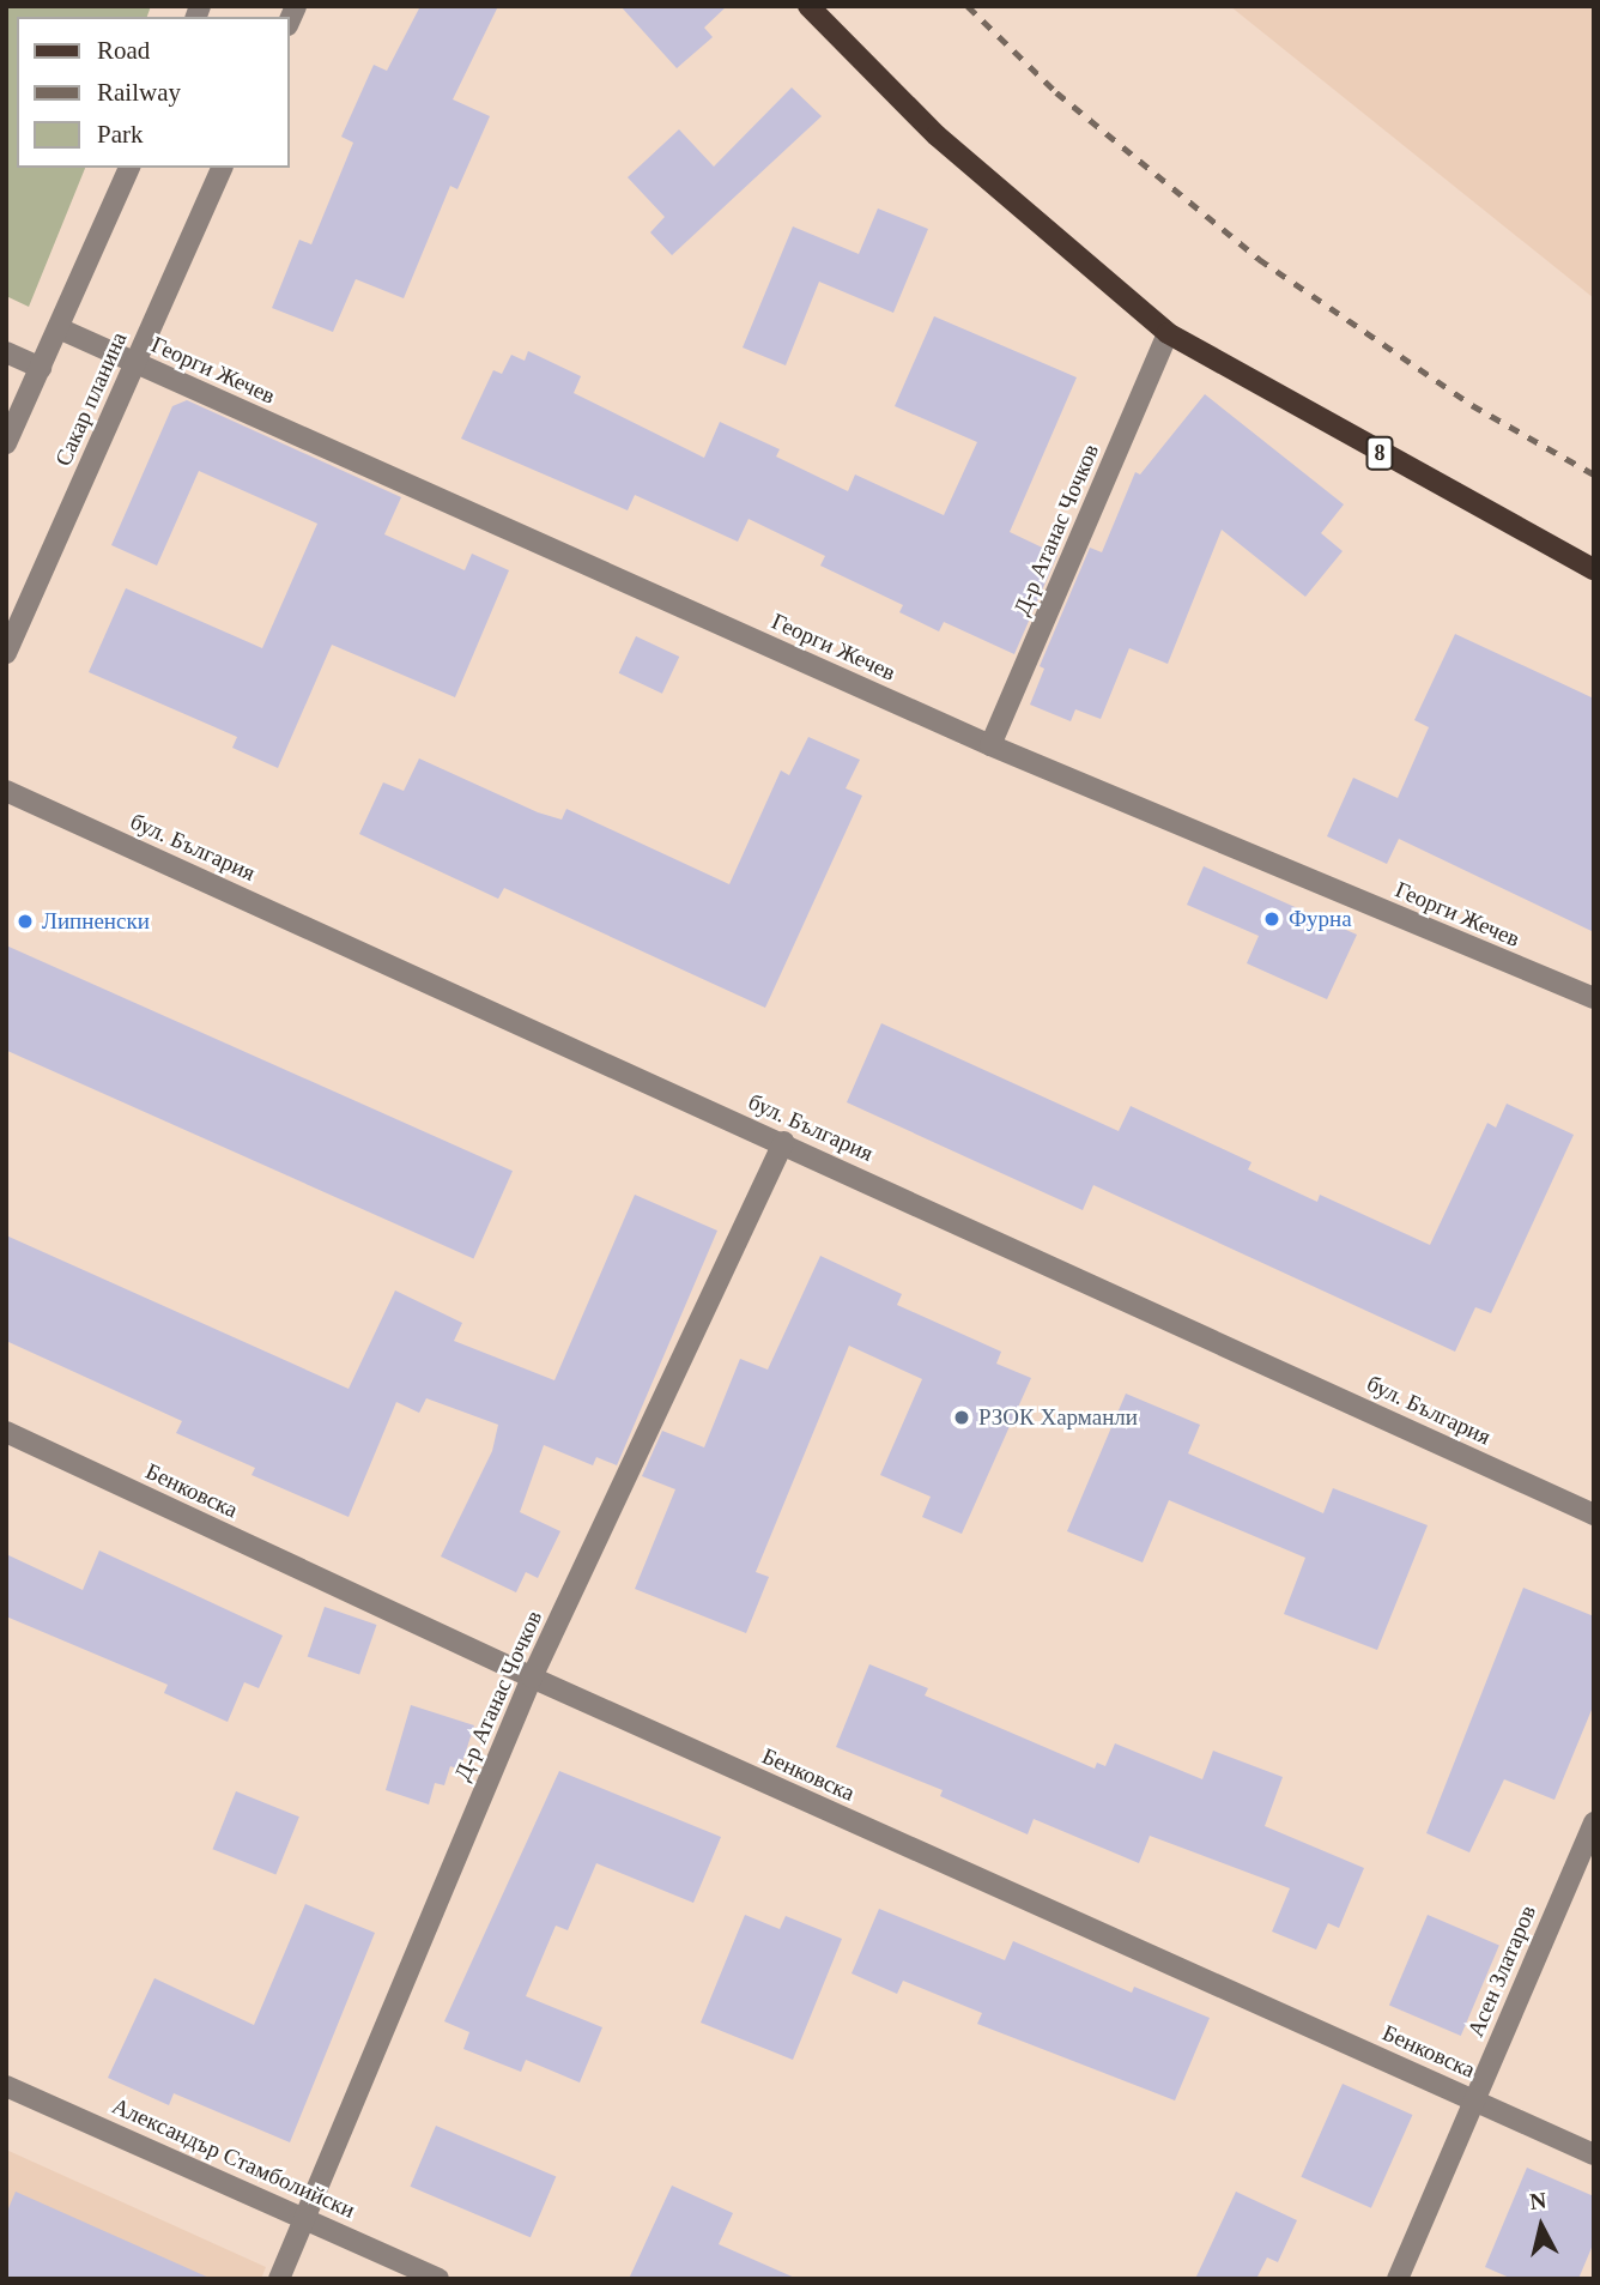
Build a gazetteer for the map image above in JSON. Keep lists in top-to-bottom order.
{
  "streets": {
    "main road": ["8"],
    "street": [
      "Георги Жечев",
      "Сакар планина",
      "Д-р Атанас Чочков",
      "бул. България",
      "Бенковска",
      "Асен Златаров",
      "Александър Стамболийски"
    ]
  },
  "crossings": [
    ["Георги Жечев", "Сакар планина"],
    ["Георги Жечев", "Д-р Атанас Чочков"],
    ["8", "Д-р Атанас Чочков"],
    ["Д-р Атанас Чочков", "бул. България"],
    ["Д-р Атанас Чочков", "Бенковска"],
    ["Д-р Атанас Чочков", "Александър Стамболийски"],
    ["Бенковска", "Асен Златаров"]
  ],
  "places": ["Фурна", "Липненски", "РЗОК Харманли"],
  "legend": ["Road", "Railway", "Park"],
  "north": "top"
}
